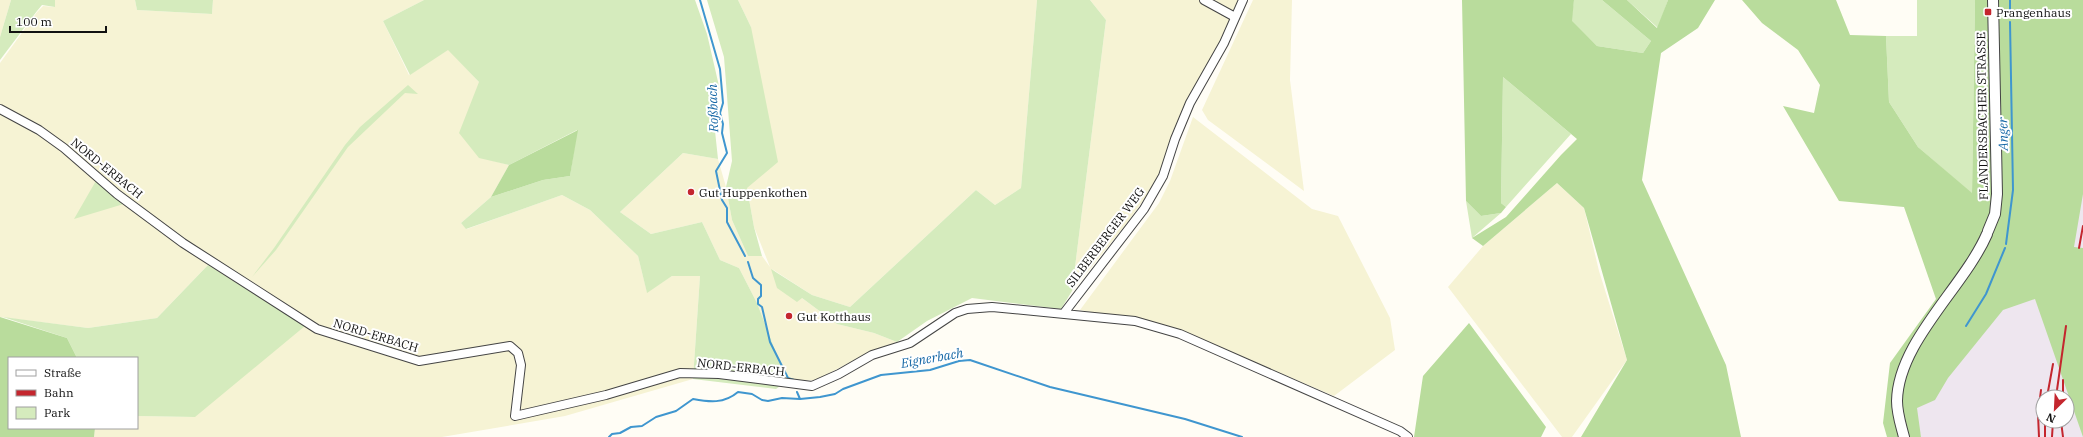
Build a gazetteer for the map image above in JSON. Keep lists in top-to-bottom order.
{
  "streets": {
    "street": ["FLANDERSBACHER STRASSE", "NORD-ERBACH", "SILBERBERGER WEG"]
  },
  "crossings": [
    ["NORD-ERBACH", "SILBERBERGER WEG"]
  ],
  "water": ["Roßbach", "Anger", "Eignerbach"],
  "places": {
    "transit": ["Prangenhaus"],
    "other": ["Gut Huppenkothen", "Gut Kotthaus"]
  },
  "legend": ["Straße", "Bahn", "Park"],
  "scale_bar": "100 m",
  "north": "bottom left"
}
